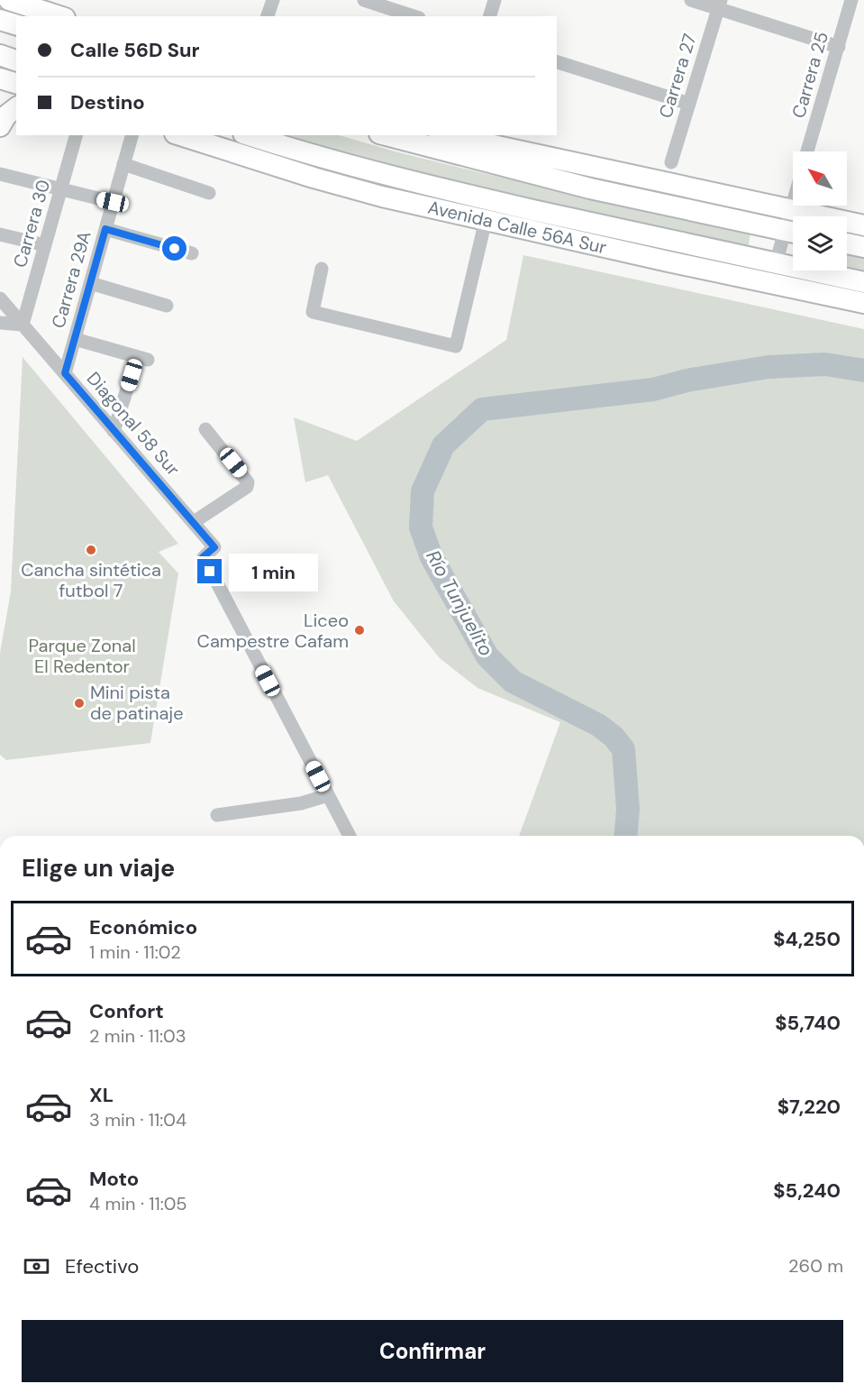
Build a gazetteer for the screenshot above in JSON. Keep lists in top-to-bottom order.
{
  "streets": {
    "highway": ["Avenida Calle 56A Sur"],
    "street": [
      "Carrera 25",
      "Carrera 27",
      "Carrera 30",
      "Carrera 29A",
      "Diagonal 58 Sur"
    ]
  },
  "crossings": [
    ["Carrera 30", "Diagonal 58 Sur"],
    ["Carrera 29A", "Diagonal 58 Sur"]
  ],
  "water": ["Río Tunjuelito"],
  "parks": ["Parque Zonal El Redentor"],
  "places": ["Cancha sintética futbol 7", "Liceo Campestre Cafam", "Mini pista de patinaje"],
  "north": "top left",
  "page": {
    "banner": ["Calle 56D Sur", "Destino"],
    "bubble": "1 min",
    "heading": "Elige un viaje",
    "list": [
      {
        "name": "Económico",
        "note": "1 min · 11:02",
        "value": "$4,250"
      },
      {
        "name": "Confort",
        "note": "2 min · 11:03",
        "value": "$5,740"
      },
      {
        "name": "XL",
        "note": "3 min · 11:04",
        "value": "$7,220"
      },
      {
        "name": "Moto",
        "note": "4 min · 11:05",
        "value": "$5,240"
      }
    ],
    "pay": ["Efectivo", "260 m"],
    "buttons": "Confirmar"
  }
}
